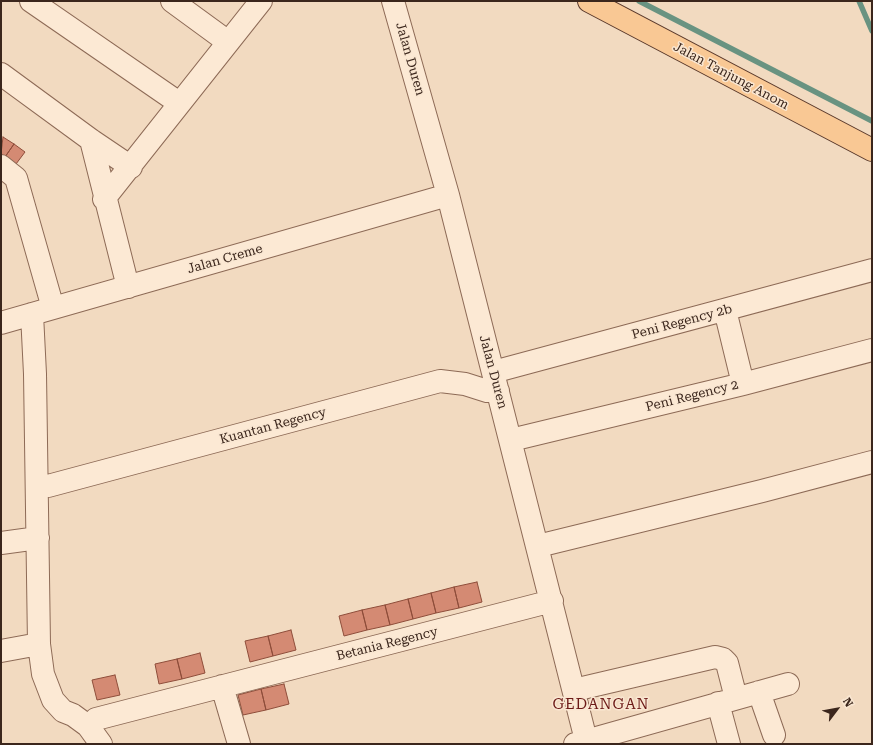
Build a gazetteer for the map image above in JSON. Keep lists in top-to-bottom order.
{
  "streets": {
    "main road": ["Jalan Tanjung Anom"],
    "street": [
      "Jalan Duren",
      "Jalan Creme",
      "Peni Regency 2b",
      "Peni Regency 2",
      "Kuantan Regency",
      "Betania Regency"
    ]
  },
  "crossings": [
    ["Jalan Duren", "Jalan Creme"],
    ["Jalan Duren", "Peni Regency 2b"],
    ["Jalan Duren", "Peni Regency 2"],
    ["Jalan Duren", "Kuantan Regency"],
    ["Jalan Duren", "Betania Regency"],
    ["Peni Regency 2b", "Kuantan Regency"]
  ],
  "districts": ["GEDANGAN"],
  "north": "top right"
}
